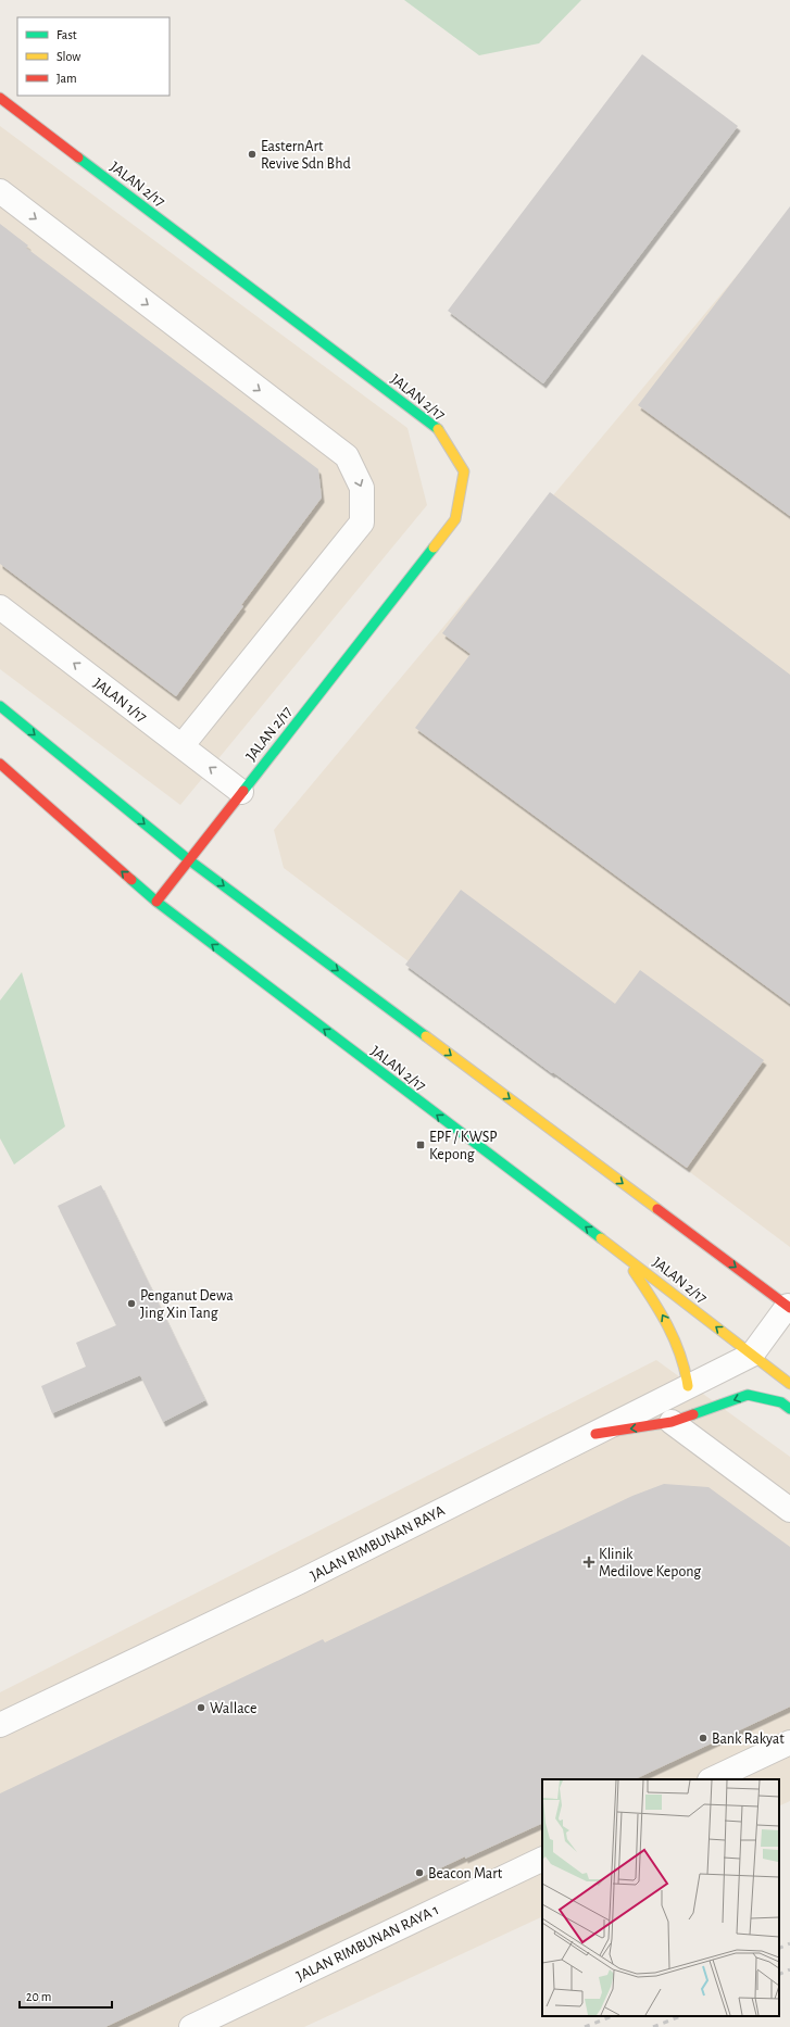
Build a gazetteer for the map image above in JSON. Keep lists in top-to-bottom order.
{
  "streets": {
    "street": [
      "JALAN 2/17",
      "JALAN 1/17",
      "JALAN RIMBUNAN RAYA",
      "JALAN RIMBUNAN RAYA 1"
    ]
  },
  "crossings": [
    ["JALAN 2/17", "JALAN 1/17"],
    ["JALAN 2/17", "JALAN RIMBUNAN RAYA"]
  ],
  "places": {
    "other": [
      "EasternArt Revive Sdn Bhd",
      "Penganut Dewa Jing Xin Tang",
      "Wallace",
      "Bank Rakyat",
      "Beacon Mart"
    ],
    "transit": ["EPF / KWSP Kepong"],
    "health": ["Klinik Medilove Kepong"]
  },
  "legend": ["Fast", "Slow", "Jam"],
  "scale_bar": "20 m"
}
